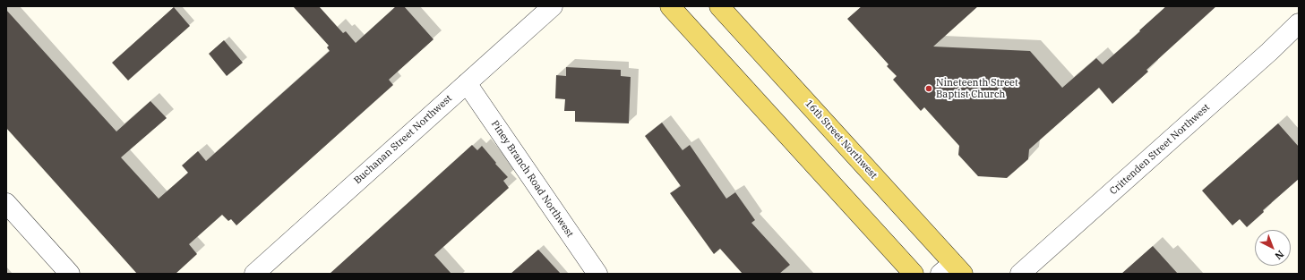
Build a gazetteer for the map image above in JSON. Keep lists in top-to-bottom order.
{
  "streets": {
    "main road": ["16th Street Northwest"],
    "street": ["Buchanan Street Northwest", "Crittenden Street Northwest", "Piney Branch Road Northwest"]
  },
  "crossings": [
    ["Buchanan Street Northwest", "Piney Branch Road Northwest"]
  ],
  "places": ["Nineteenth Street Baptist Church"],
  "north": "bottom right"
}
